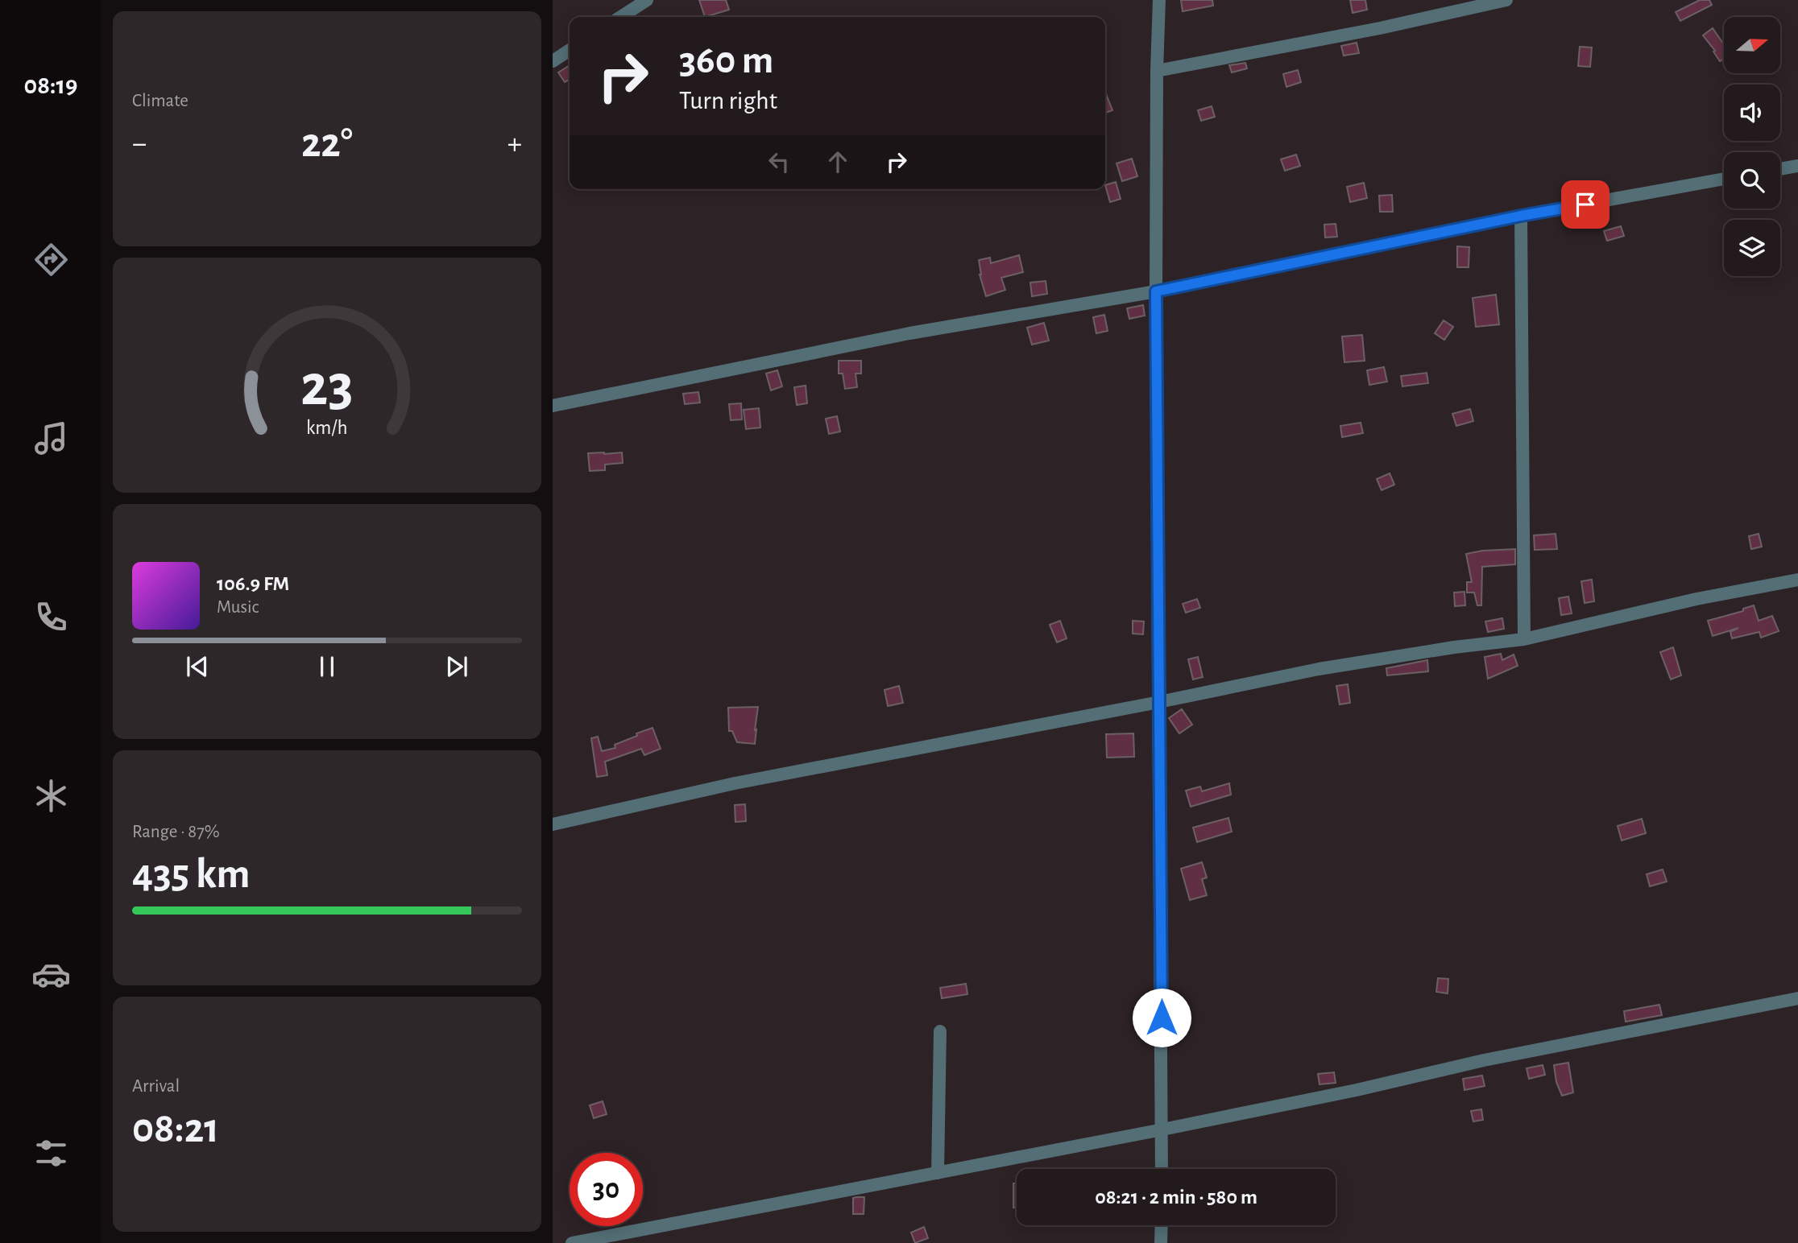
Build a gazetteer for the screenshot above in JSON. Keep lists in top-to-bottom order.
{
  "north": "right",
  "page": {
    "tabs": "08:19",
    "tile": [
      "Climate",
      ["Range · 87%", "435 km"],
      ["Arrival", "08:21"]
    ],
    "turn": ["360 m", "Turn right"],
    "heat": ["−", "22°", "+"],
    "song": ["106.9 FM", "Music"],
    "limit": "30",
    "trip": "08:21 · 2 min · 580 m",
    "gauge": ["23", "km/h"]
  }
}
